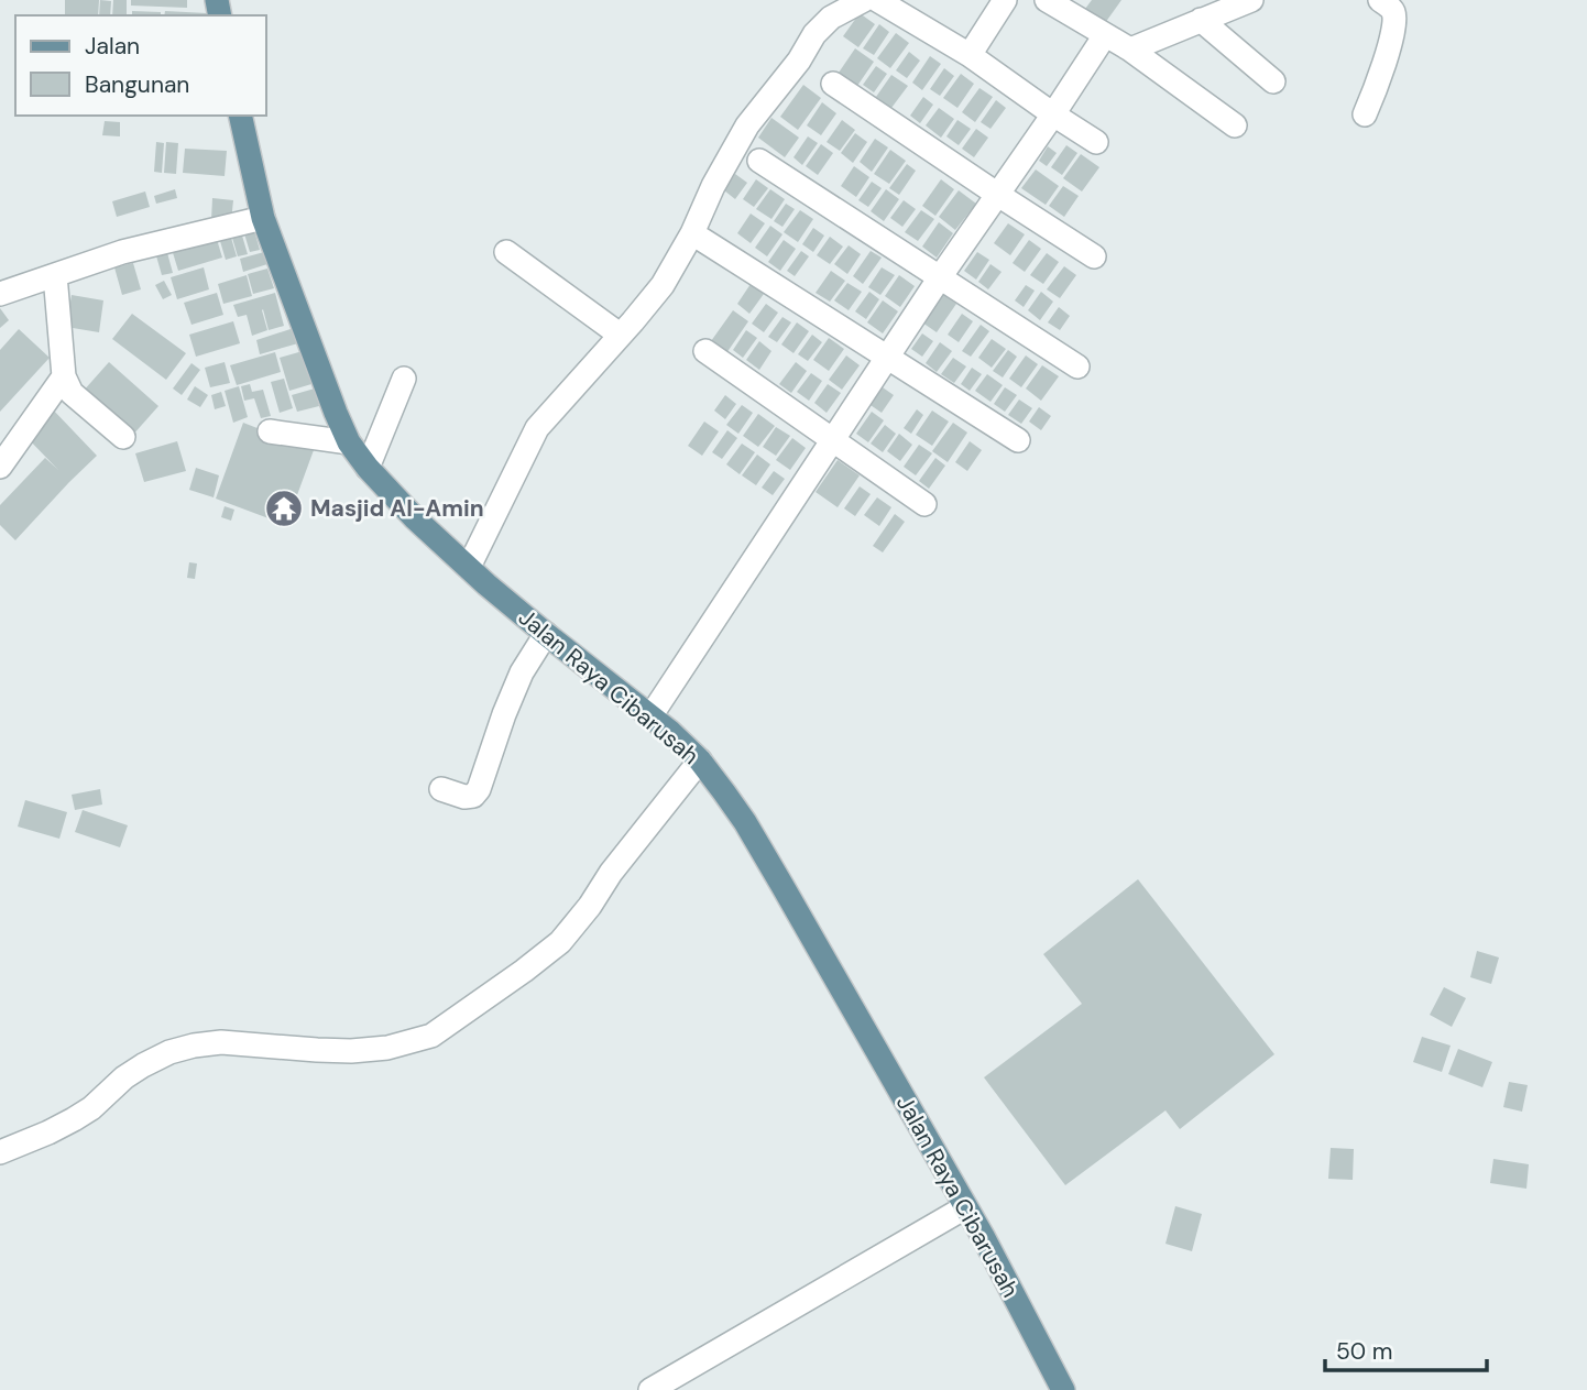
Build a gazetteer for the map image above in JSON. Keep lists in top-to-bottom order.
{
  "streets": {
    "main road": ["Jalan Raya Cibarusah"]
  },
  "places": {
    "temple": ["Masjid Al-Amin"]
  },
  "legend": ["Jalan", "Bangunan"],
  "scale_bar": "50 m"
}
